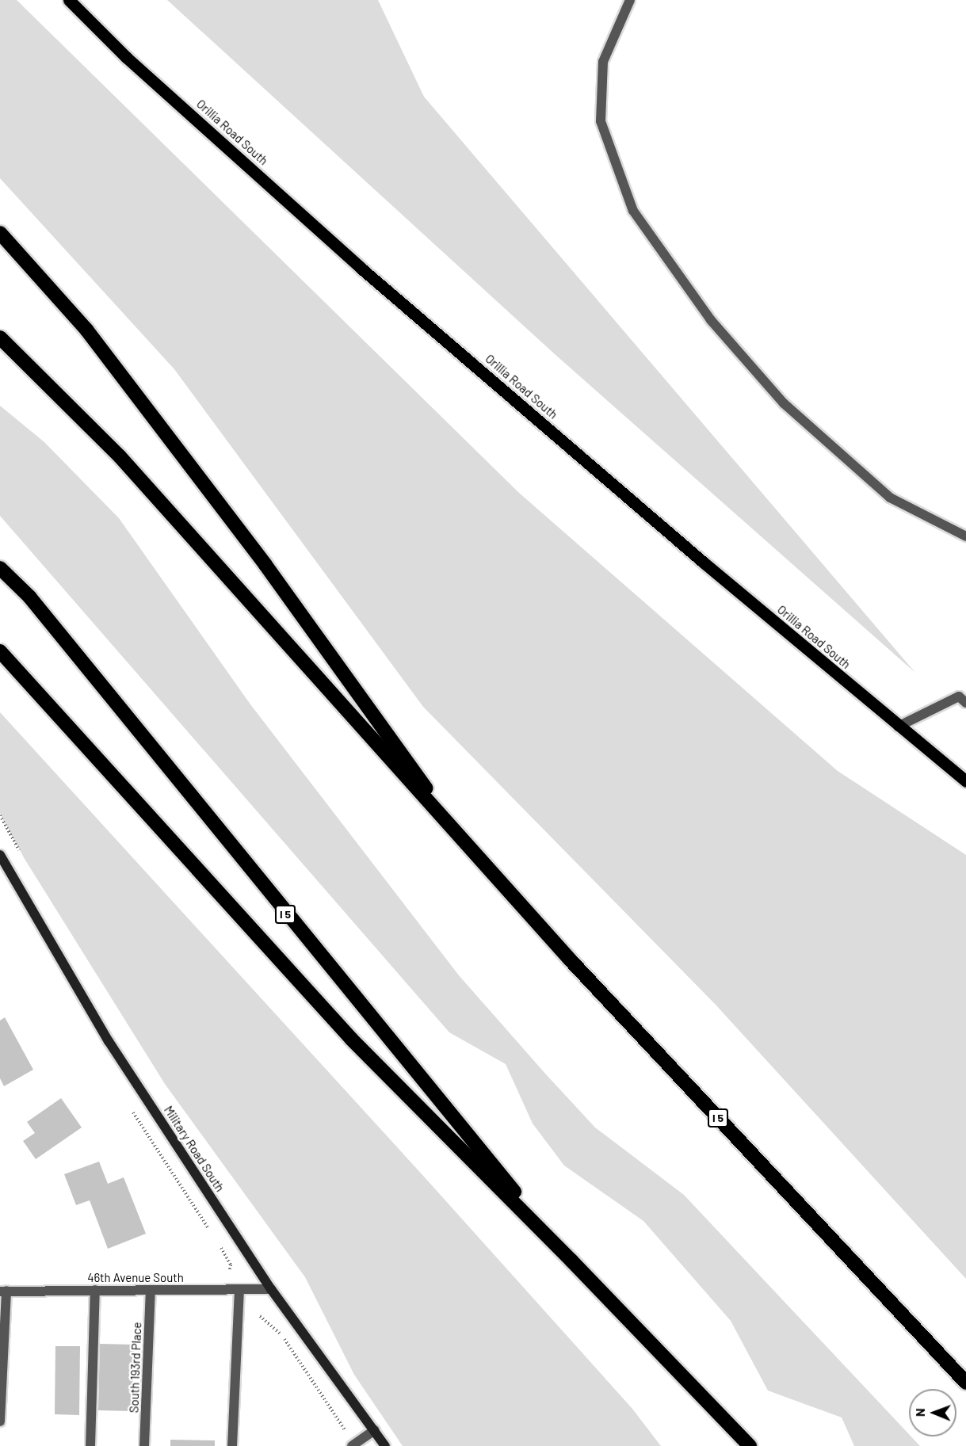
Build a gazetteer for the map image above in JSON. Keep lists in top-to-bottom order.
{
  "streets": {
    "highway": ["I 5"],
    "main road": ["Orillia Road South", "Military Road South"],
    "street": ["46th Avenue South", "South 193rd Place"]
  },
  "crossings": [
    ["Military Road South", "46th Avenue South"],
    ["46th Avenue South", "South 193rd Place"]
  ],
  "north": "left"
}
